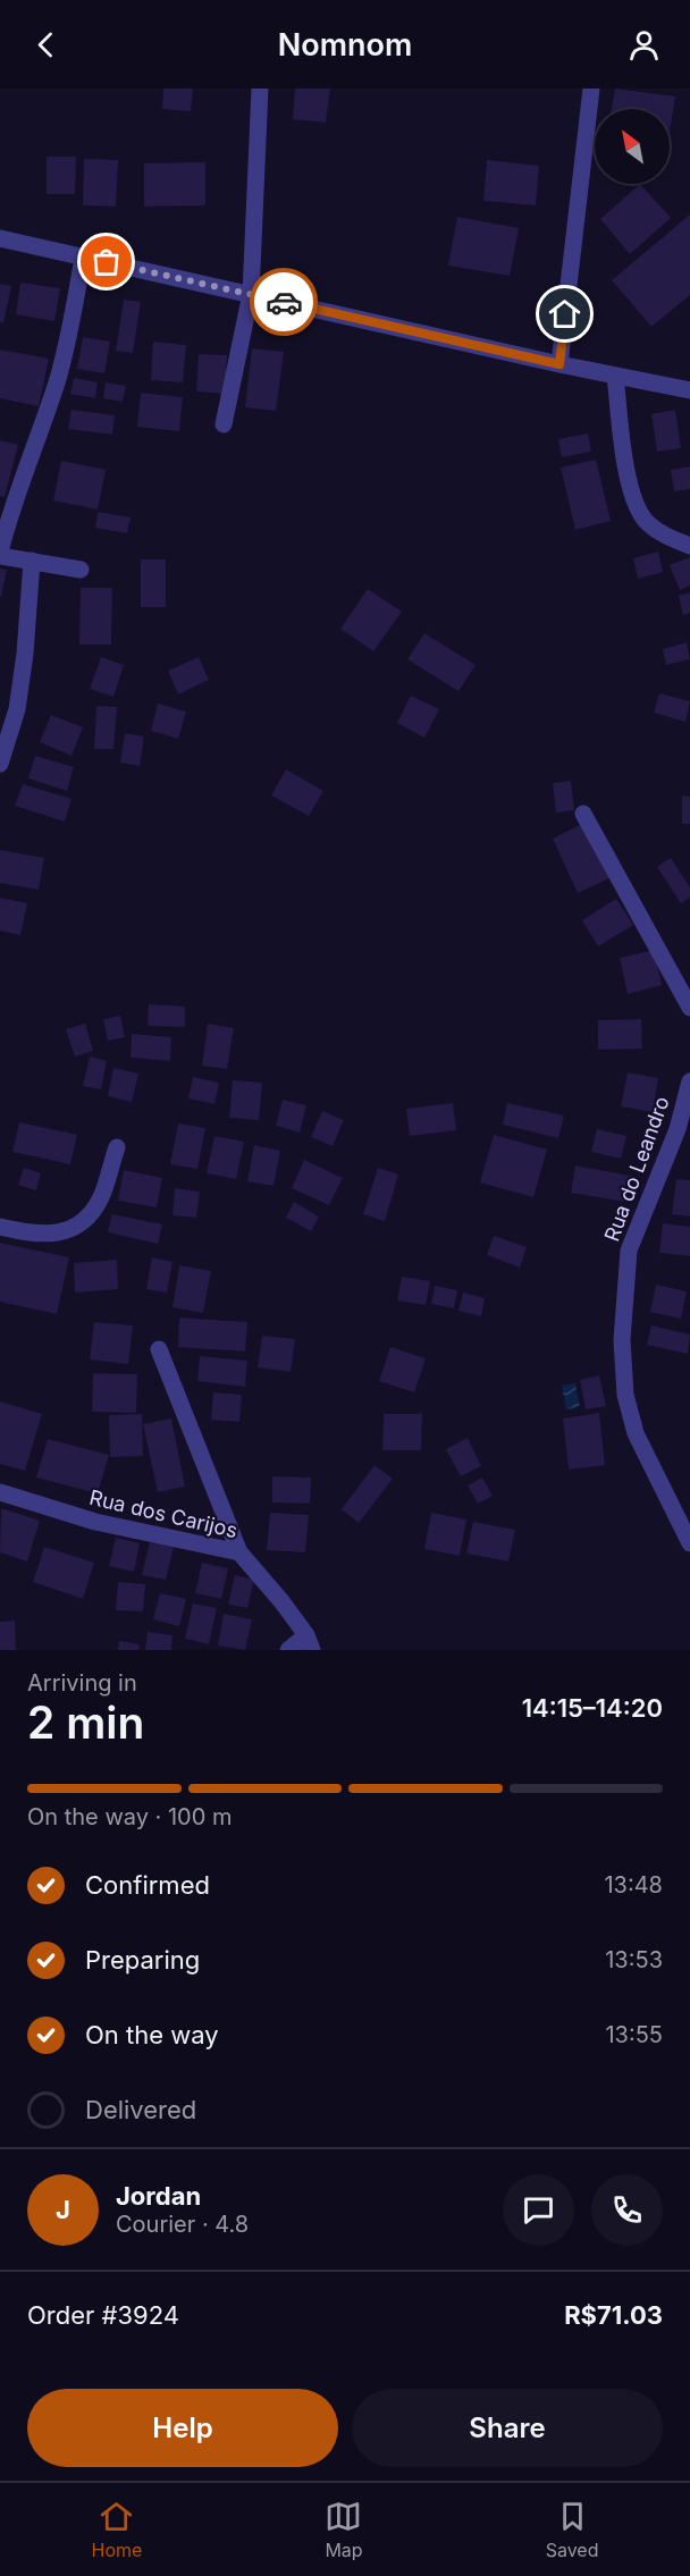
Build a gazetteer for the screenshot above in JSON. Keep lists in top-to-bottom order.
{
  "streets": {
    "street": ["Rua do Leandro", "Rua dos Carijos"]
  },
  "north": "top left",
  "page": {
    "header": "Nomnom",
    "heading": ["2 min", "Arriving in", "14:15–14:20"],
    "panel": [
      "Jordan",
      "Courier · 4.8",
      "Order #3924",
      "R$71.03"
    ],
    "bar": "On the way · 100 m",
    "list": [
      ["Confirmed", "13:48"],
      ["Preparing", "13:53"],
      ["On the way", "13:55"],
      "Delivered"
    ],
    "round": "J",
    "buttons": ["Help", "Share"],
    "tabs": ["Home", "Map", "Saved"]
  }
}
